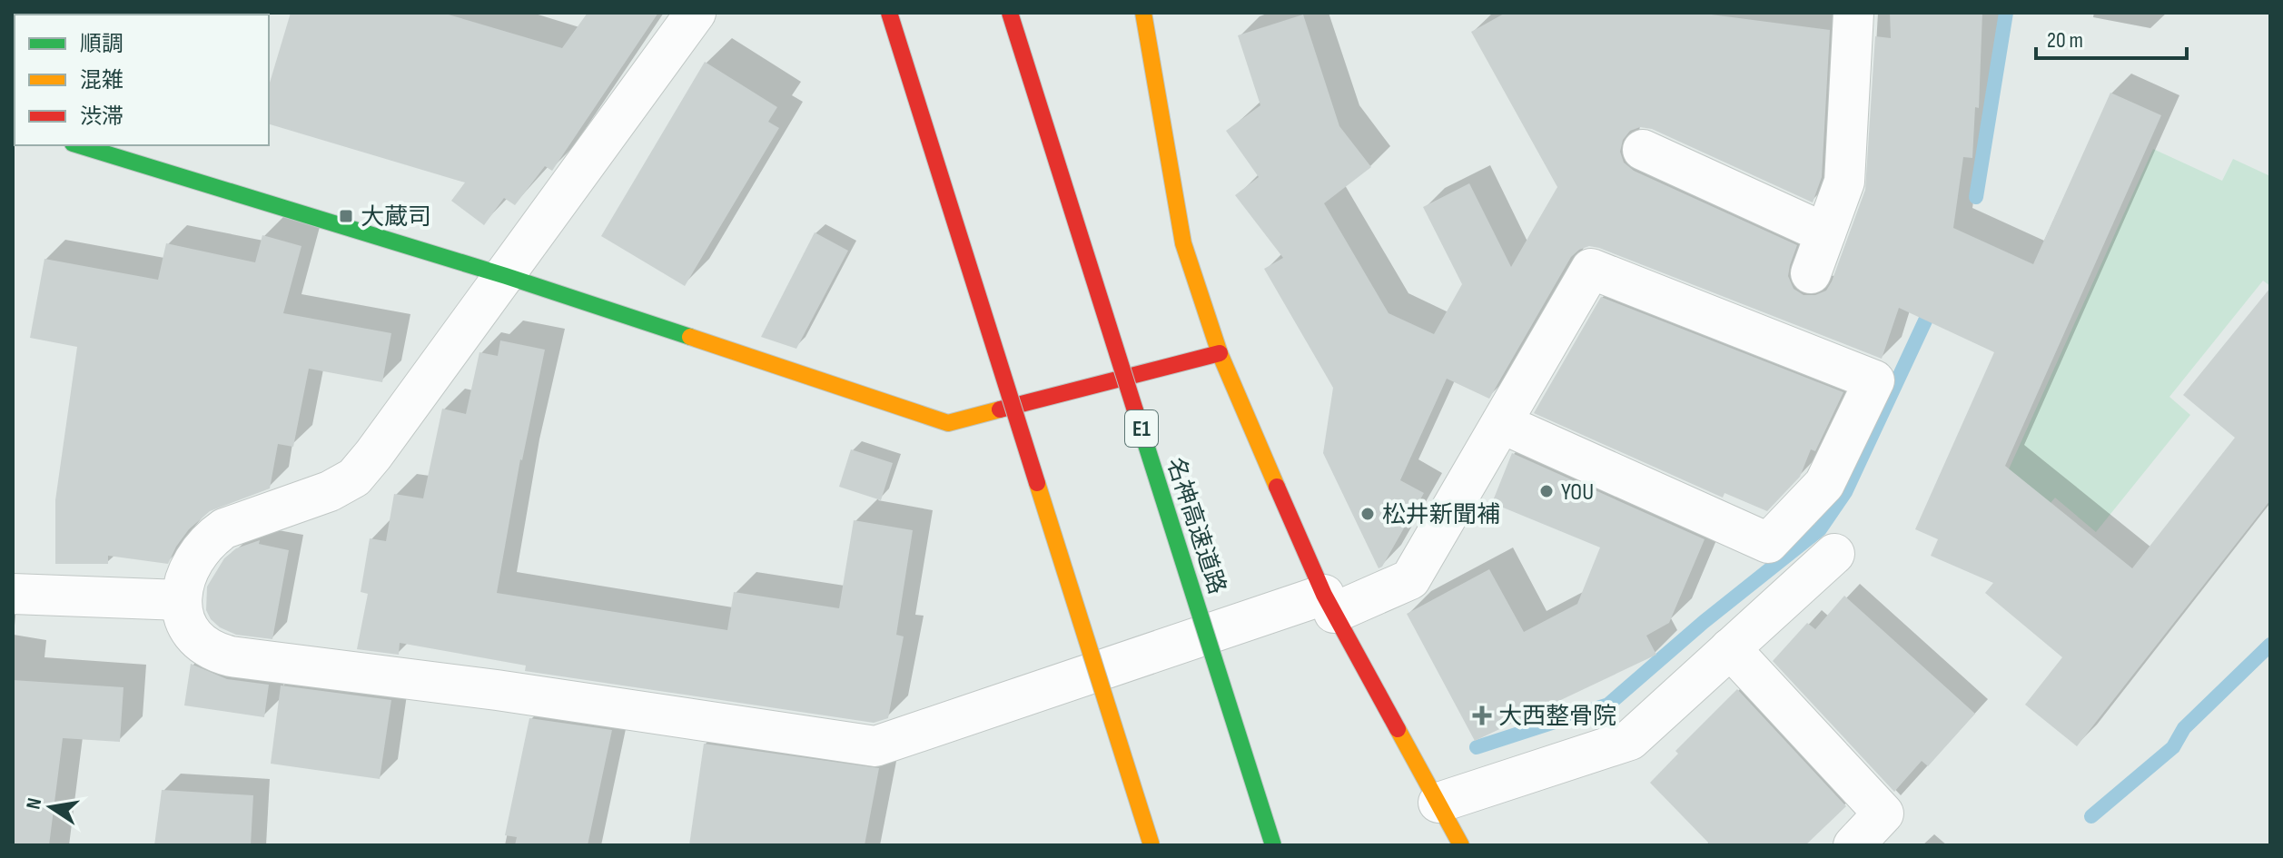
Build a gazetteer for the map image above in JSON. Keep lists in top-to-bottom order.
{
  "streets": {
    "main road": ["E1", "名神高速道路"]
  },
  "places": {
    "transit": ["大蔵司"],
    "other": ["YOU", "松井新聞補"],
    "health": ["大西整骨院"]
  },
  "legend": ["順調", "混雑", "渋滞"],
  "scale_bar": "20 m",
  "north": "left"
}
